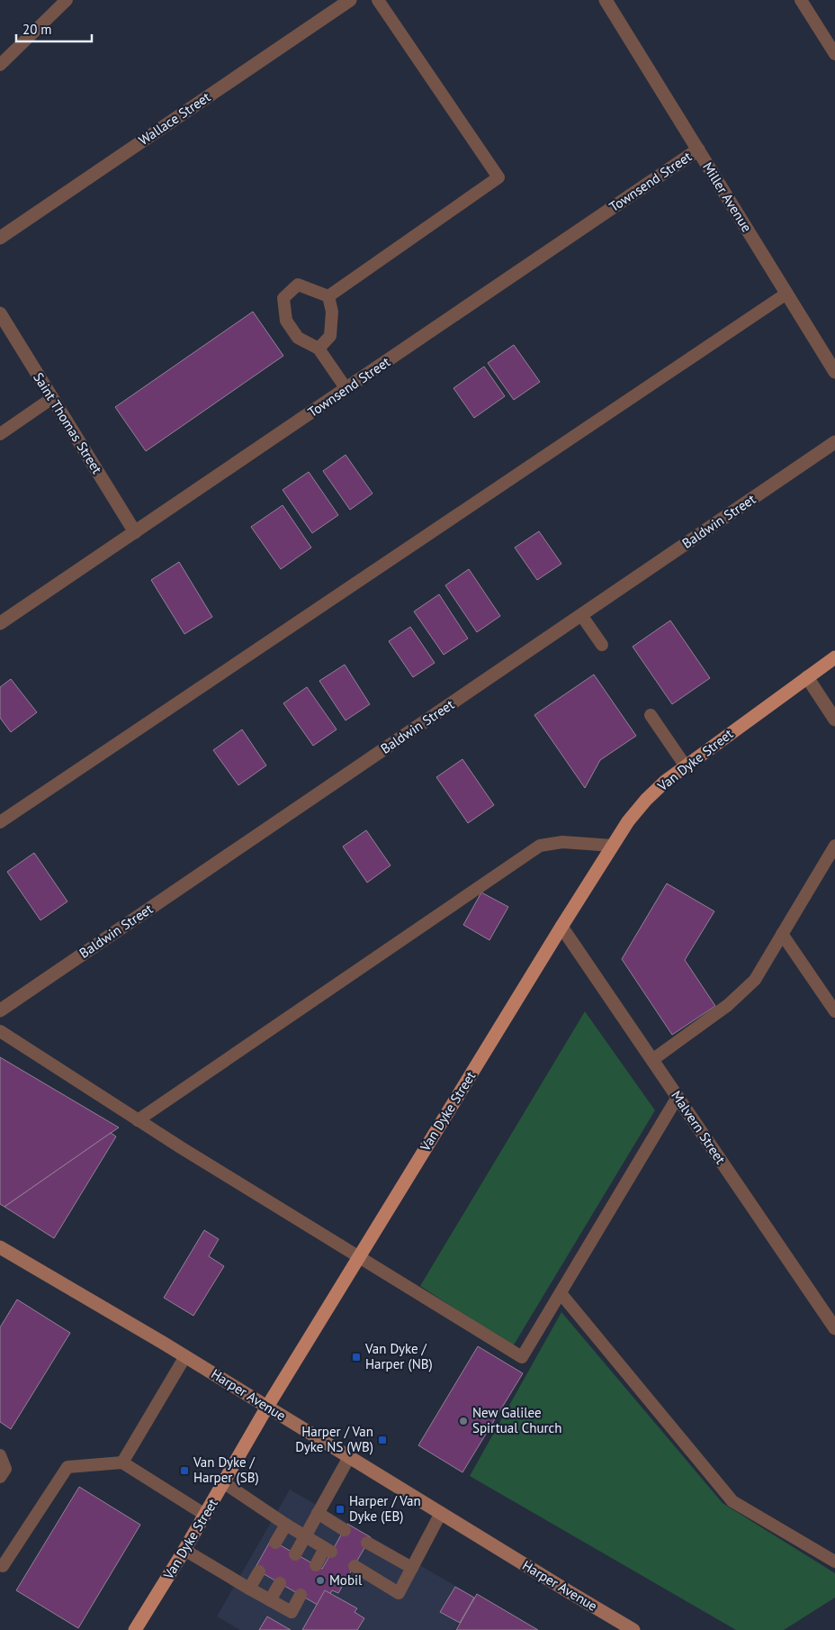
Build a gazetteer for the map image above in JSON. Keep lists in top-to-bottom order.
{
  "streets": {
    "main road": ["Van Dyke Street"],
    "street": [
      "Wallace Street",
      "Townsend Street",
      "Miller Avenue",
      "Saint Thomas Street",
      "Baldwin Street",
      "Malvern Street",
      "Harper Avenue"
    ]
  },
  "crossings": [
    ["Townsend Street", "Miller Avenue"],
    ["Townsend Street", "Saint Thomas Street"],
    ["Van Dyke Street", "Malvern Street"],
    ["Van Dyke Street", "Harper Avenue"]
  ],
  "places": {
    "transit": [
      "Van Dyke / Harper (NB)",
      "Harper / Van Dyke NS (WB)",
      "Van Dyke / Harper (SB)",
      "Harper / Van Dyke (EB)"
    ],
    "other": ["New Galilee Spirtual Church", "Mobil"]
  },
  "scale_bar": "20 m"
}
